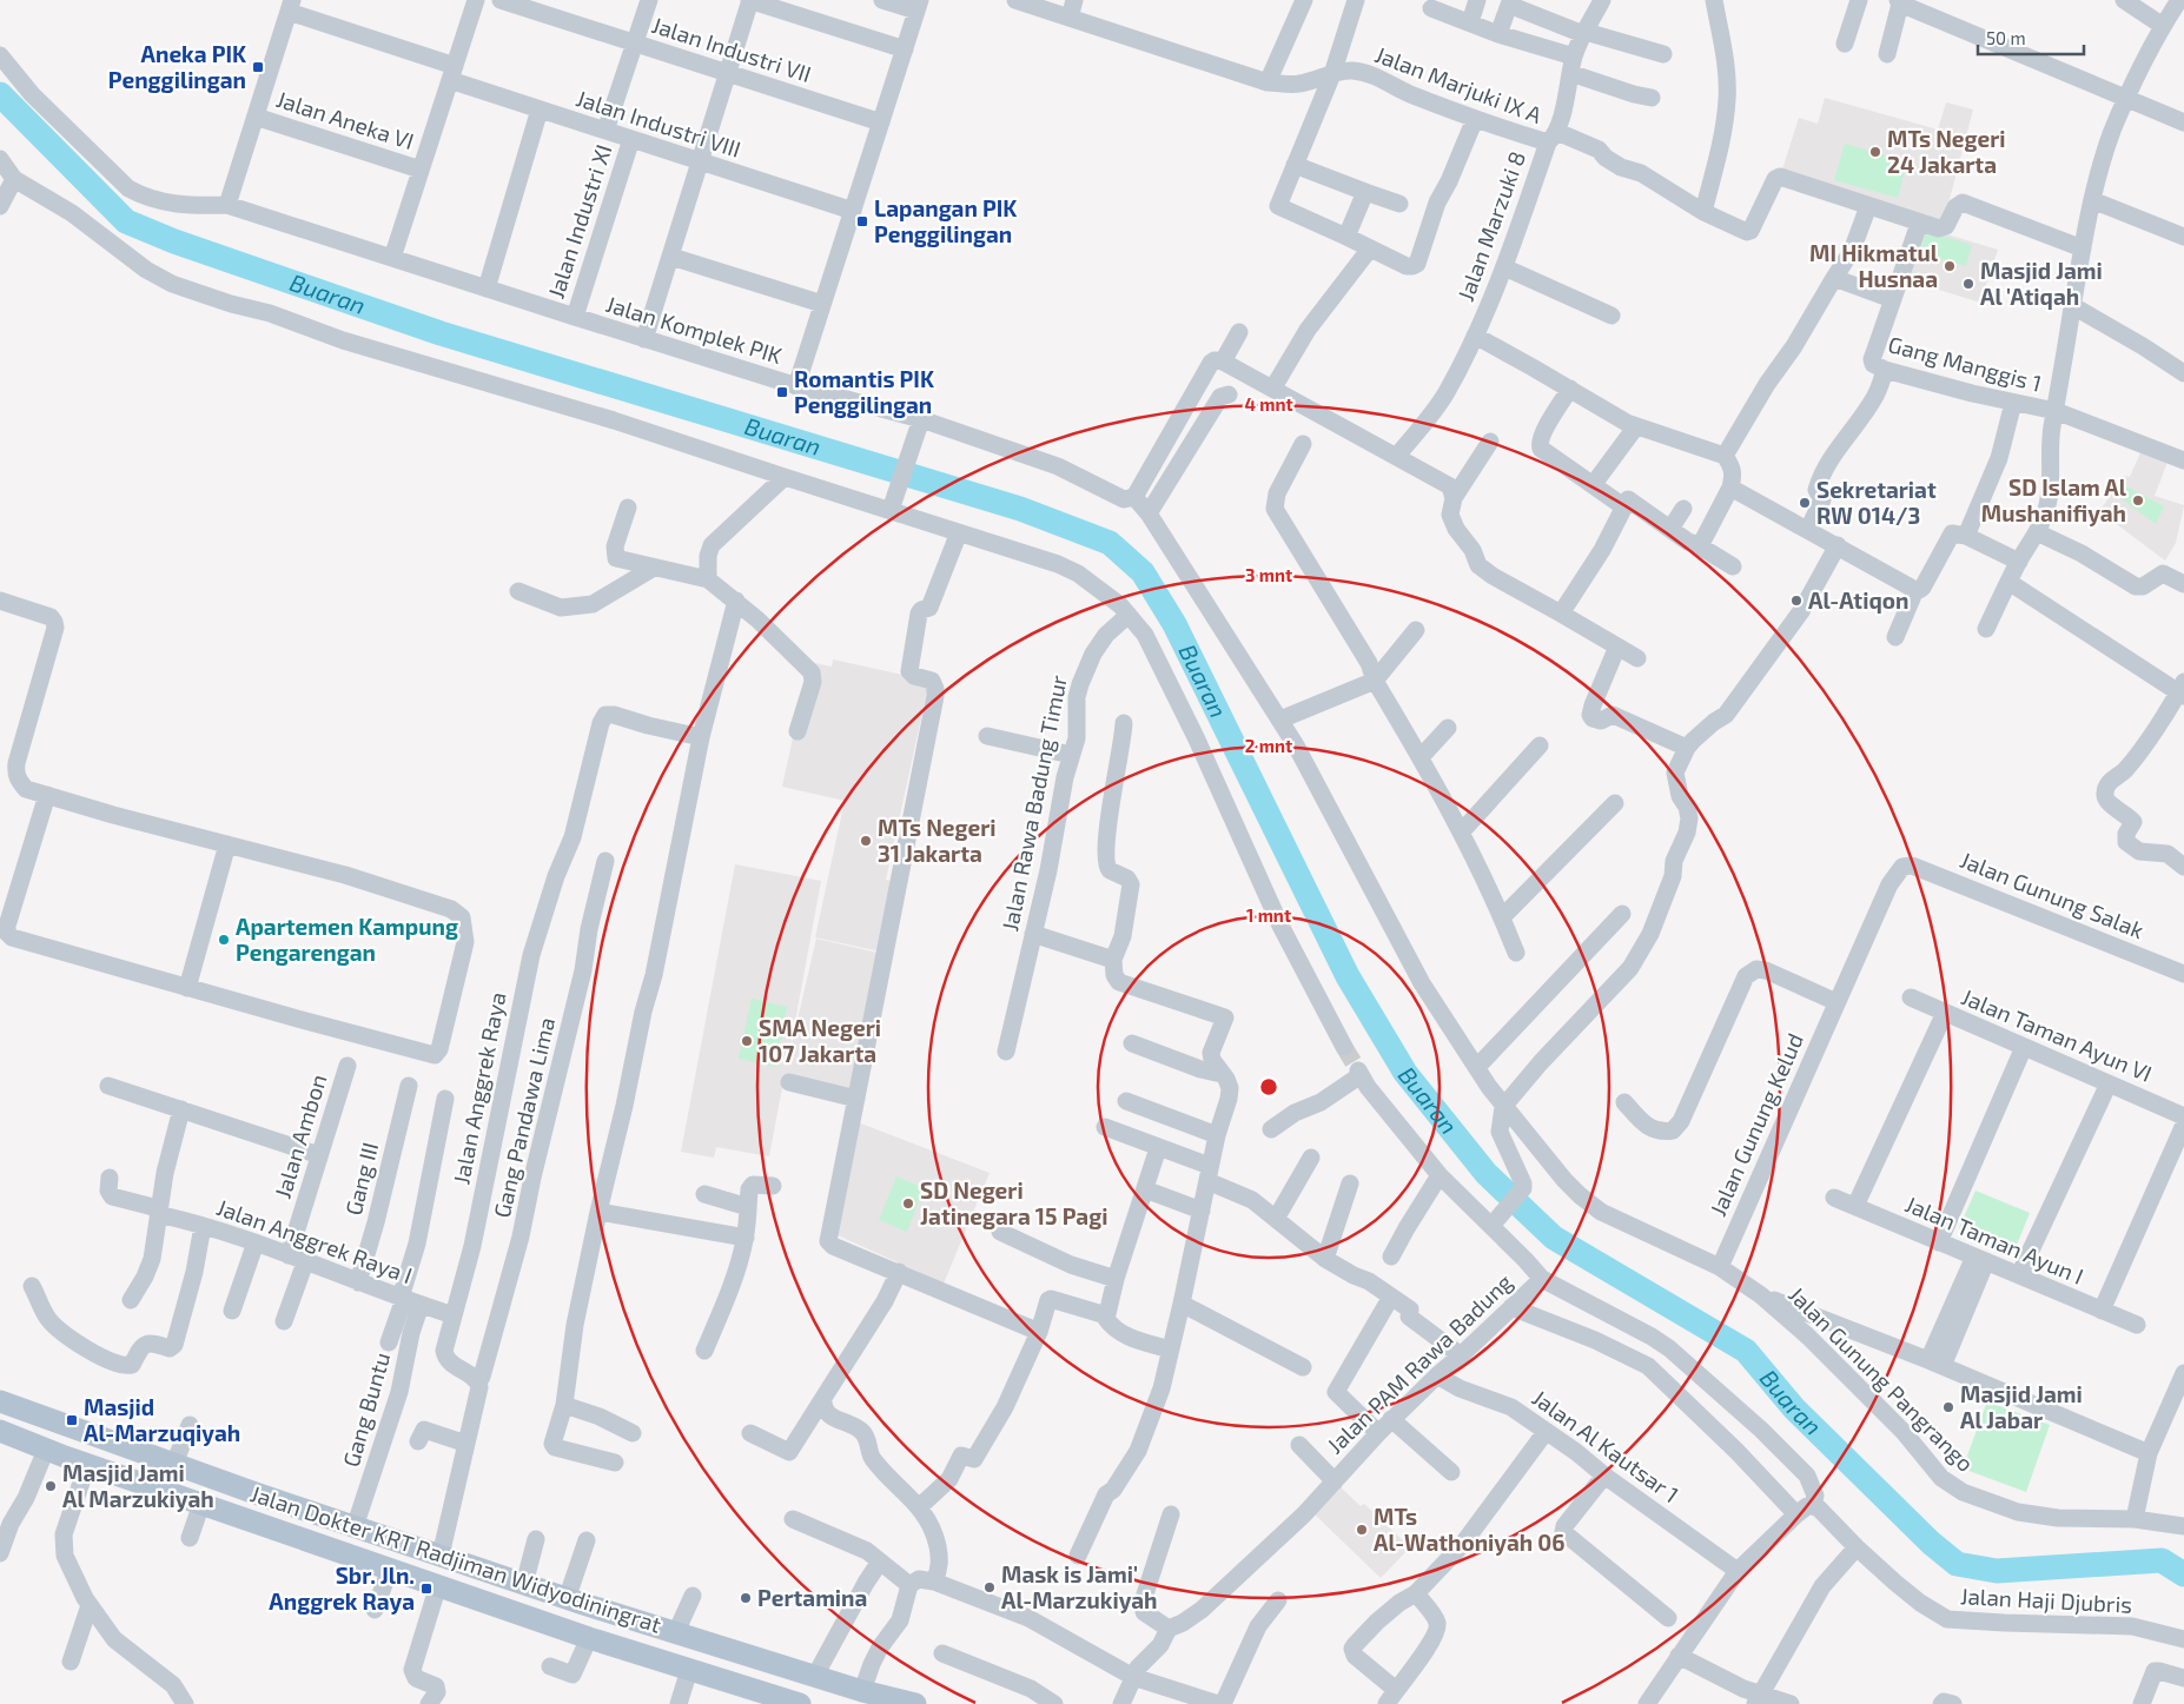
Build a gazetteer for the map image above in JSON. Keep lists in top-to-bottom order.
{
  "streets": {
    "main road": ["Jalan Dokter KRT Radjiman Widyodiningrat"],
    "street": [
      "Jalan Industri VII",
      "Jalan Marjuki IX A",
      "Jalan Aneka VI",
      "Jalan Industri VIII",
      "Jalan Industri XI",
      "Jalan Marzuki 8",
      "Jalan Komplek PIK",
      "Gang Manggis 1",
      "Jalan Rawa Badung Timur",
      "Jalan Gunung Salak",
      "Jalan Taman Ayun VI",
      "Jalan Anggrek Raya",
      "Gang Pandawa Lima",
      "Jalan Gunung Kelud",
      "Jalan Ambon",
      "Gang III",
      "Jalan Taman Ayun I",
      "Jalan Anggrek Raya I",
      "Jalan PAM Rawa Badung",
      "Jalan Gunung Pangrango",
      "Gang Buntu",
      "Jalan Al Kautsar 1",
      "Jalan Haji Djubris"
    ]
  },
  "crossings": [
    ["Jalan Industri VII", "Jalan Komplek PIK"],
    ["Jalan Marjuki IX A", "Jalan Marzuki 8"],
    ["Jalan Industri VIII", "Jalan Industri XI"],
    ["Jalan Industri VIII", "Jalan Komplek PIK"],
    ["Jalan Industri XI", "Jalan Komplek PIK"],
    ["Jalan Gunung Salak", "Jalan Gunung Kelud"],
    ["Jalan Anggrek Raya", "Gang Pandawa Lima"],
    ["Jalan Anggrek Raya", "Jalan Anggrek Raya I"],
    ["Jalan Gunung Kelud", "Jalan Gunung Pangrango"],
    ["Jalan Ambon", "Jalan Anggrek Raya I"],
    ["Gang III", "Jalan Anggrek Raya I"],
    ["Jalan Anggrek Raya I", "Gang Buntu"],
    ["Jalan PAM Rawa Badung", "Jalan Al Kautsar 1"],
    ["Jalan PAM Rawa Badung", "Jalan Haji Djubris"],
    ["Gang Buntu", "Jalan Dokter KRT Radjiman Widyodiningrat"]
  ],
  "water": ["Buaran"],
  "places": {
    "transit": [
      "Aneka PIK Penggilingan",
      "Lapangan PIK Penggilingan",
      "Romantis PIK Penggilingan",
      "Masjid Al-Marzuqiyah",
      "Sbr. Jln. Anggrek Raya"
    ],
    "other": [
      "MTs Negeri 24 Jakarta",
      "MI Hikmatul Husnaa",
      "Masjid Jami Al 'Atiqah",
      "SD Islam Al Mushanifiyah",
      "Sekretariat RW 014/3",
      "Al-Atiqon",
      "MTs Negeri 31 Jakarta",
      "Apartemen Kampung Pengarengan",
      "SMA Negeri 107 Jakarta",
      "SD Negeri Jatinegara 15 Pagi",
      "Masjid Jami Al Jabar",
      "Masjid Jami Al Marzukiyah",
      "MTs Al-Wathoniyah 06",
      "Mask is Jami' Al-Marzukiyah",
      "Pertamina"
    ]
  },
  "scale_bar": "50 m",
  "rings": [
    "4 mnt",
    "3 mnt",
    "2 mnt",
    "1 mnt"
  ]
}
